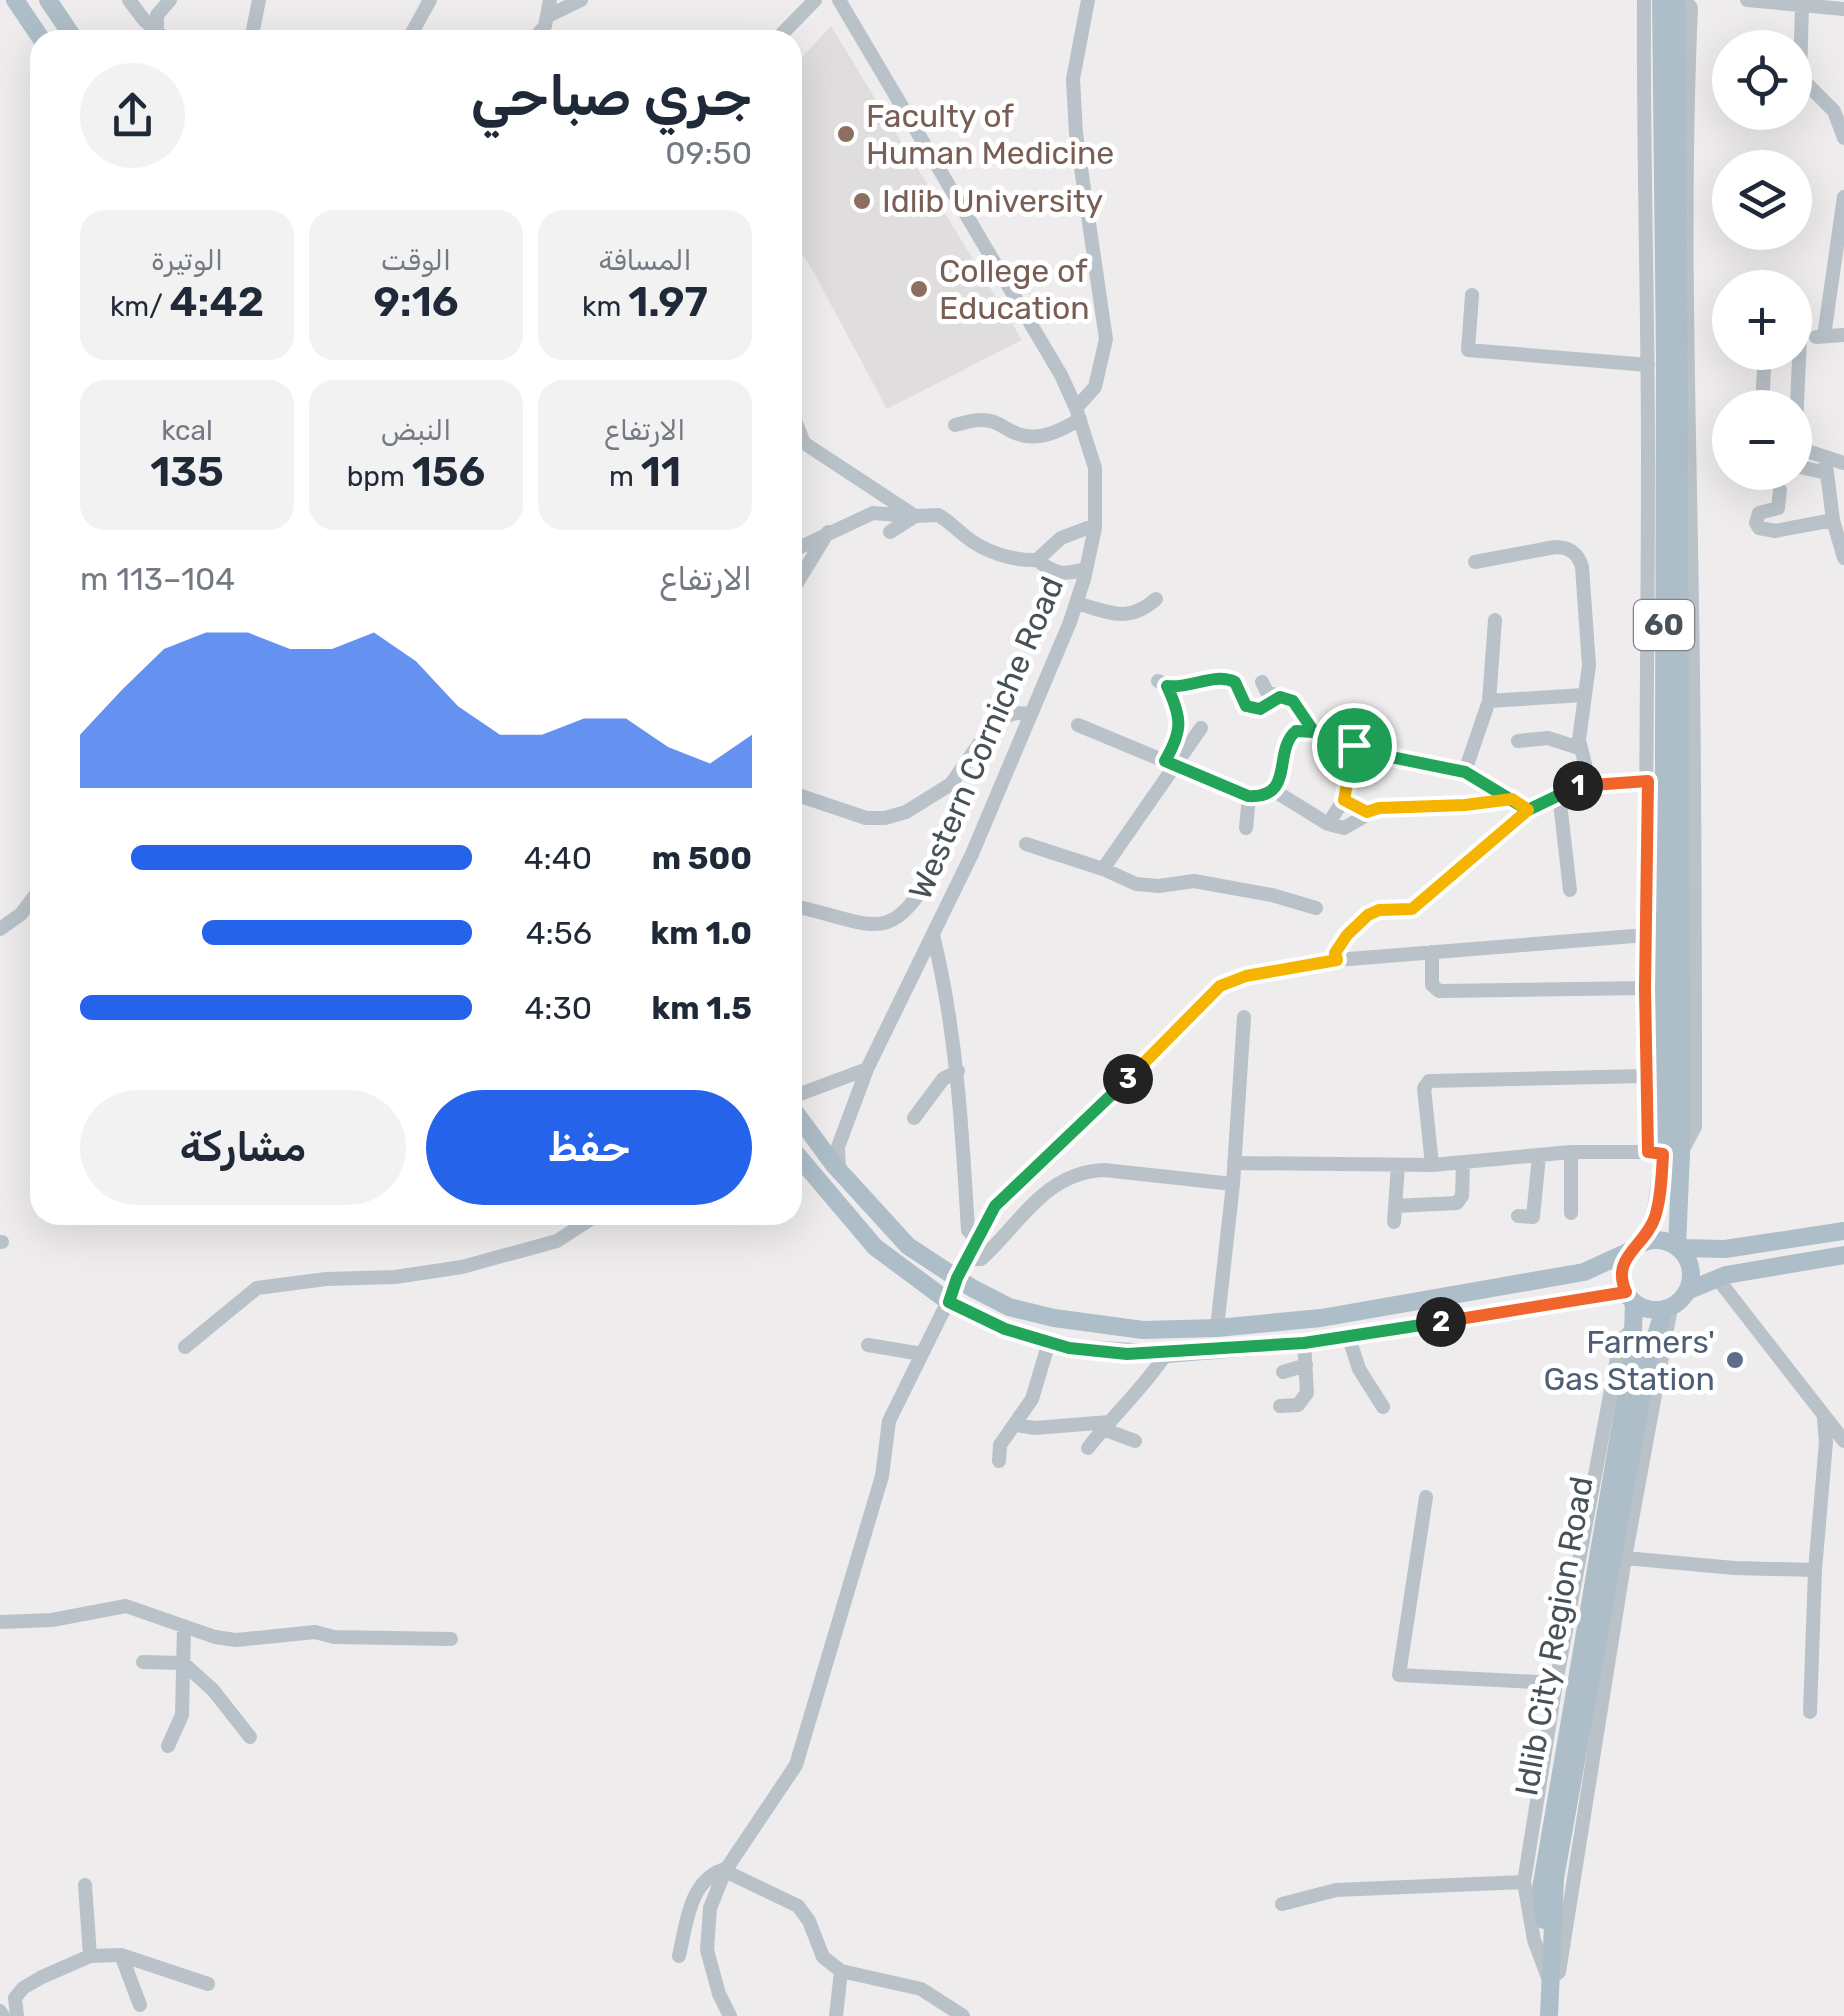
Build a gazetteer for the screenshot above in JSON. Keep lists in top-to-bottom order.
{
  "streets": {
    "main road": ["60", "Idlib City Region Road"],
    "street": ["Western Corniche Road"]
  },
  "crossings": [
    ["60", "Idlib City Region Road"]
  ],
  "places": [
    "Faculty of Human Medicine",
    "Idlib University",
    "College of Education",
    "Farmers' Gas Station"
  ],
  "page": {
    "map_buttons": ["+", "−"],
    "heading": ["جري صباحي", "09:50"],
    "stats": [
      ["المسافة", "1.97 km"],
      ["الوقت", "9:16"],
      ["الوتيرة", "4:42 /km"],
      ["الارتفاع", "11 m"],
      ["النبض", "156 bpm"],
      ["kcal", "135"]
    ],
    "chart": ["الارتفاع", "104–113 m"],
    "pins": ["1", "3", "2"],
    "list": [
      {
        "name": "500 m",
        "note": "4:40"
      },
      {
        "name": "1.0 km",
        "note": "4:56"
      },
      {
        "name": "1.5 km",
        "note": "4:30"
      }
    ],
    "buttons": ["حفظ", "مشاركة"]
  }
}
